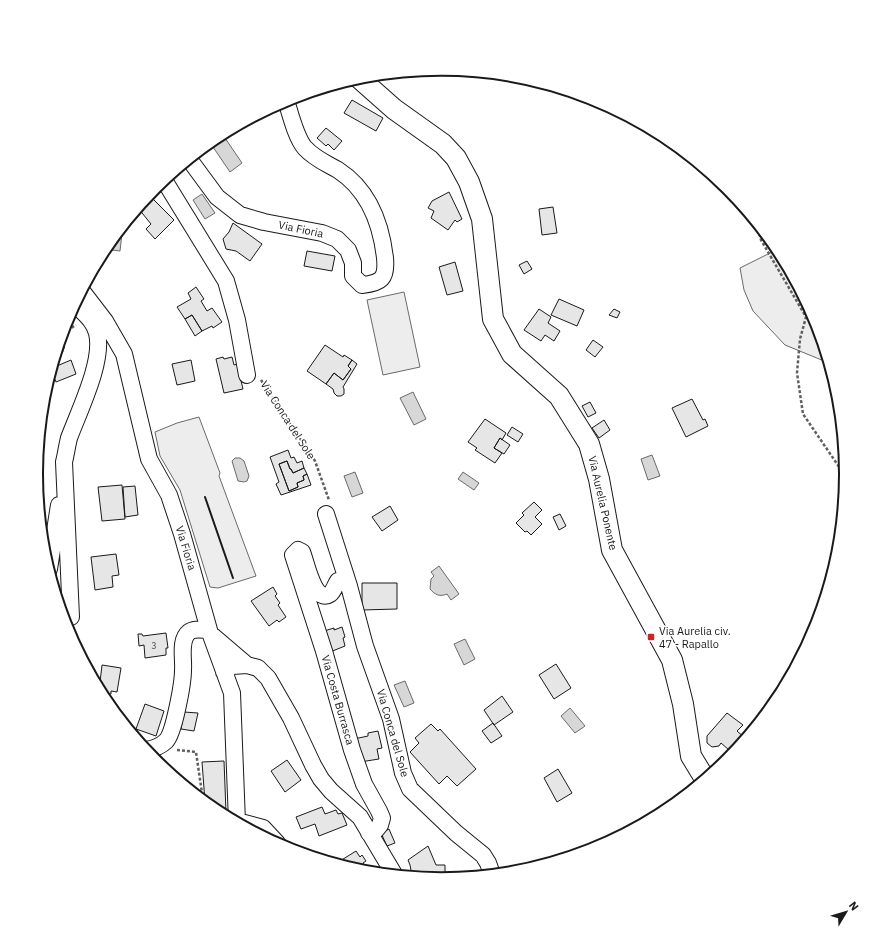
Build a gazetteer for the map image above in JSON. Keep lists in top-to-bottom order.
{
  "streets": {
    "main road": ["Via Aurelia Ponente"],
    "street": ["Via Fioria", "Via Conca del Sole", "Via Costa Burrasca"]
  },
  "crossings": [
    ["Via Conca del Sole", "Via Costa Burrasca"]
  ],
  "places": {
    "transit": ["Via Aurelia civ. 47 - Rapallo"]
  },
  "house_numbers": ["3"],
  "north": "top right"
}
